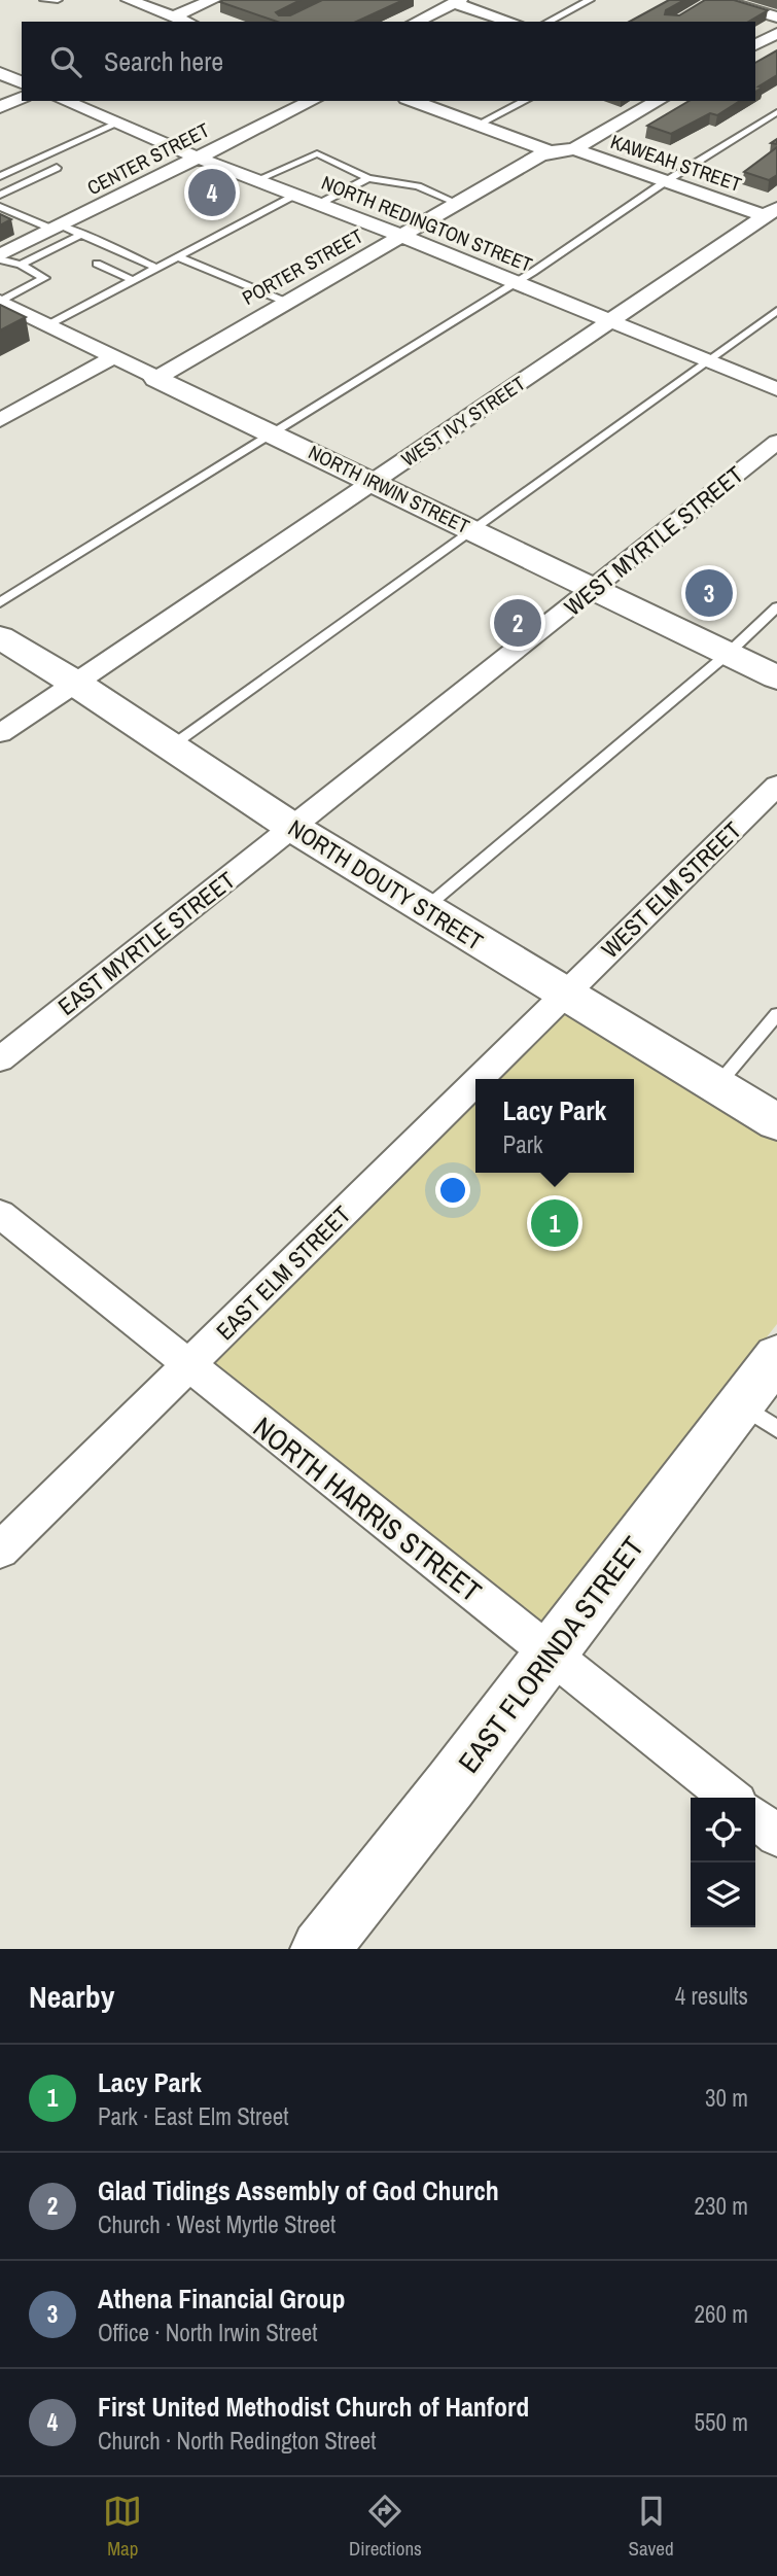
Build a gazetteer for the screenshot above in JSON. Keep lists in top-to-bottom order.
{
  "streets": {
    "street": [
      "CENTER STREET",
      "KAWEAH STREET",
      "NORTH REDINGTON STREET",
      "PORTER STREET",
      "WEST IVY STREET",
      "NORTH IRWIN STREET",
      "WEST MYRTLE STREET",
      "NORTH DOUTY STREET",
      "WEST ELM STREET",
      "EAST MYRTLE STREET",
      "EAST ELM STREET",
      "NORTH HARRIS STREET",
      "EAST FLORINDA STREET"
    ]
  },
  "crossings": [
    ["CENTER STREET", "NORTH REDINGTON STREET"],
    ["KAWEAH STREET", "PORTER STREET"],
    ["KAWEAH STREET", "WEST IVY STREET"],
    ["NORTH REDINGTON STREET", "PORTER STREET"],
    ["NORTH REDINGTON STREET", "WEST IVY STREET"],
    ["PORTER STREET", "NORTH IRWIN STREET"],
    ["WEST IVY STREET", "NORTH IRWIN STREET"],
    ["WEST IVY STREET", "NORTH DOUTY STREET"],
    ["NORTH IRWIN STREET", "WEST MYRTLE STREET"],
    ["WEST MYRTLE STREET", "NORTH DOUTY STREET"],
    ["WEST MYRTLE STREET", "EAST MYRTLE STREET"],
    ["NORTH DOUTY STREET", "WEST ELM STREET"],
    ["NORTH DOUTY STREET", "EAST MYRTLE STREET"],
    ["NORTH DOUTY STREET", "EAST ELM STREET"],
    ["WEST ELM STREET", "EAST ELM STREET"],
    ["EAST ELM STREET", "NORTH HARRIS STREET"],
    ["NORTH HARRIS STREET", "EAST FLORINDA STREET"]
  ],
  "page": {
    "search": "Search here",
    "pins": [
      "4",
      "3",
      "2",
      "1"
    ],
    "popup": ["Lacy Park", "Park"],
    "heading": ["Nearby", "4 results"],
    "list": [
      {
        "mark": "1",
        "name": "Lacy Park",
        "note": "Park · East Elm Street",
        "value": "30 m"
      },
      {
        "mark": "2",
        "name": "Glad Tidings Assembly of God Church",
        "note": "Church · West Myrtle Street",
        "value": "230 m"
      },
      {
        "mark": "3",
        "name": "Athena Financial Group",
        "note": "Office · North Irwin Street",
        "value": "260 m"
      },
      {
        "mark": "4",
        "name": "First United Methodist Church of Hanford",
        "note": "Church · North Redington Street",
        "value": "550 m"
      }
    ],
    "nav": ["Map", "Directions", "Saved"]
  }
}
